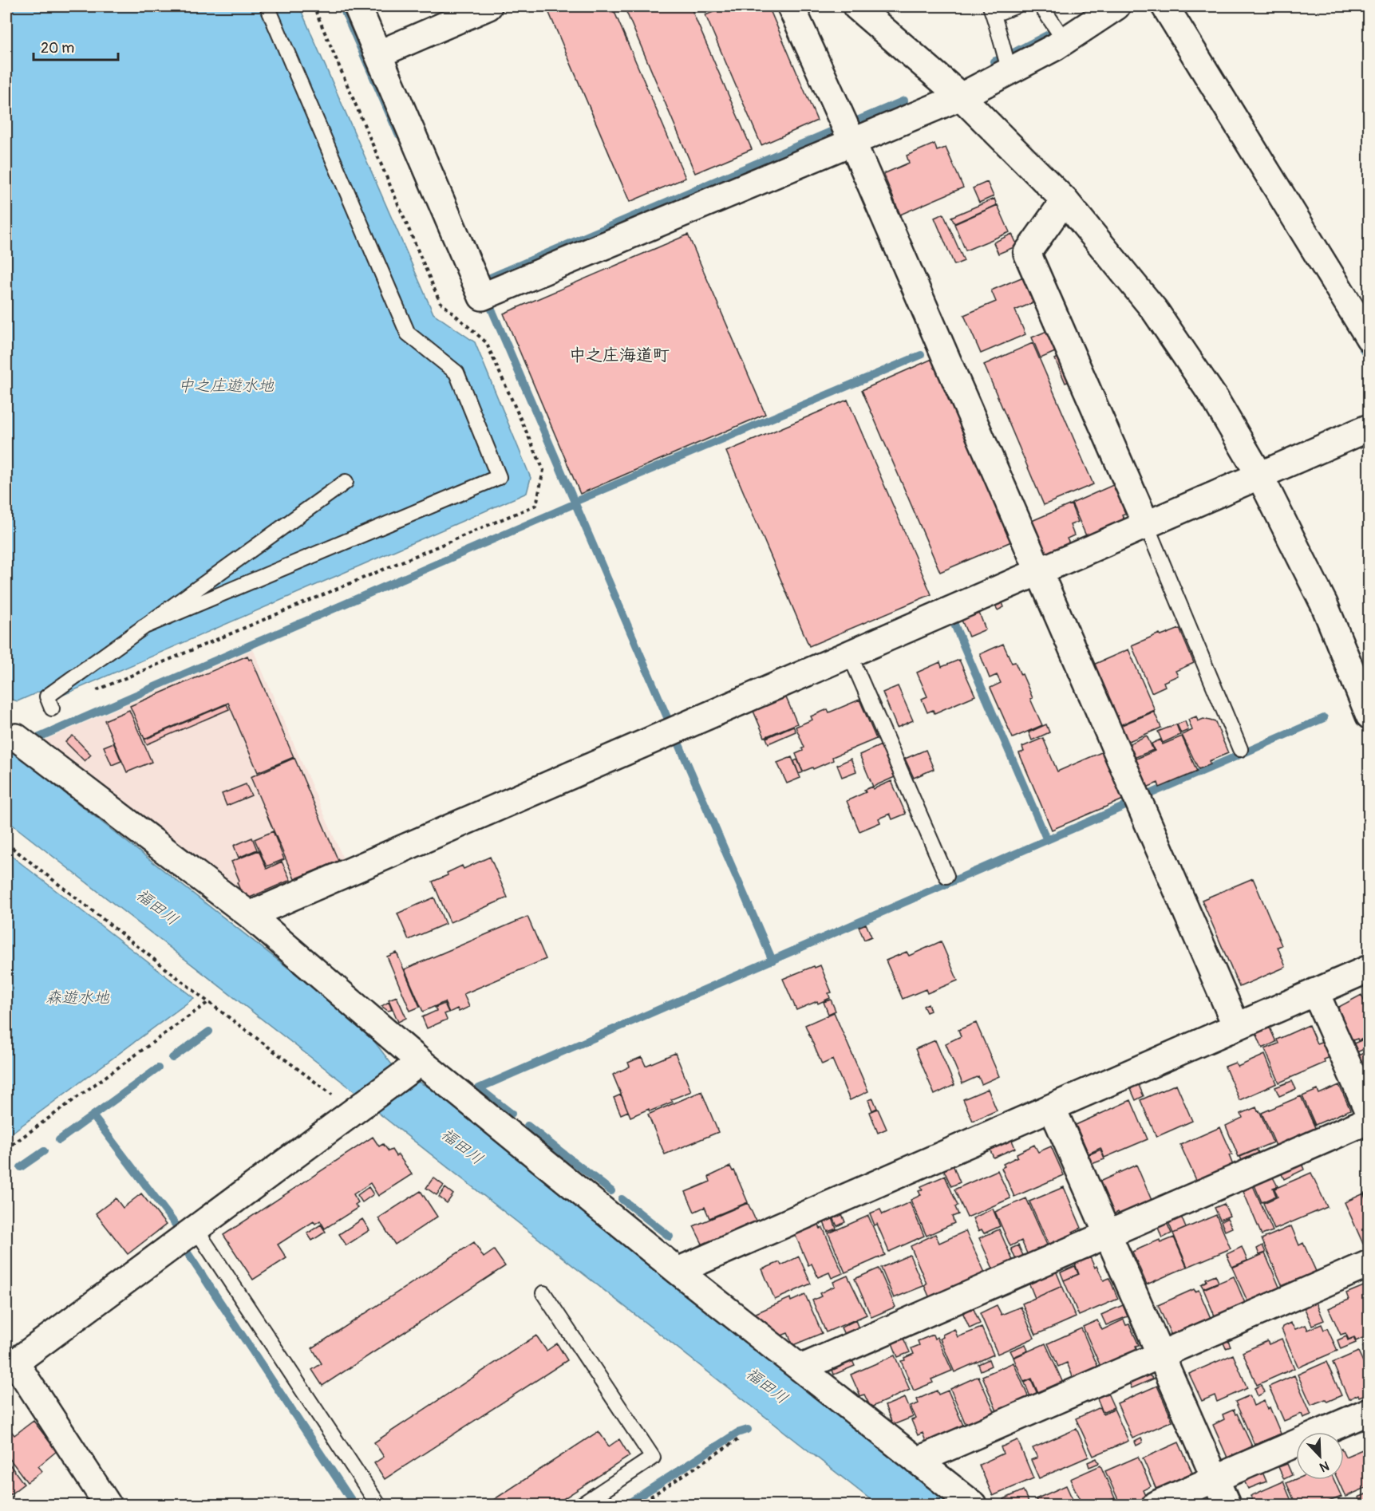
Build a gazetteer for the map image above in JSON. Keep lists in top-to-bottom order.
{
  "districts": ["中之庄海道町"],
  "water": ["中之庄遊水地", "福田川", "森遊水地"],
  "scale_bar": "20 m",
  "north": "bottom right"
}
